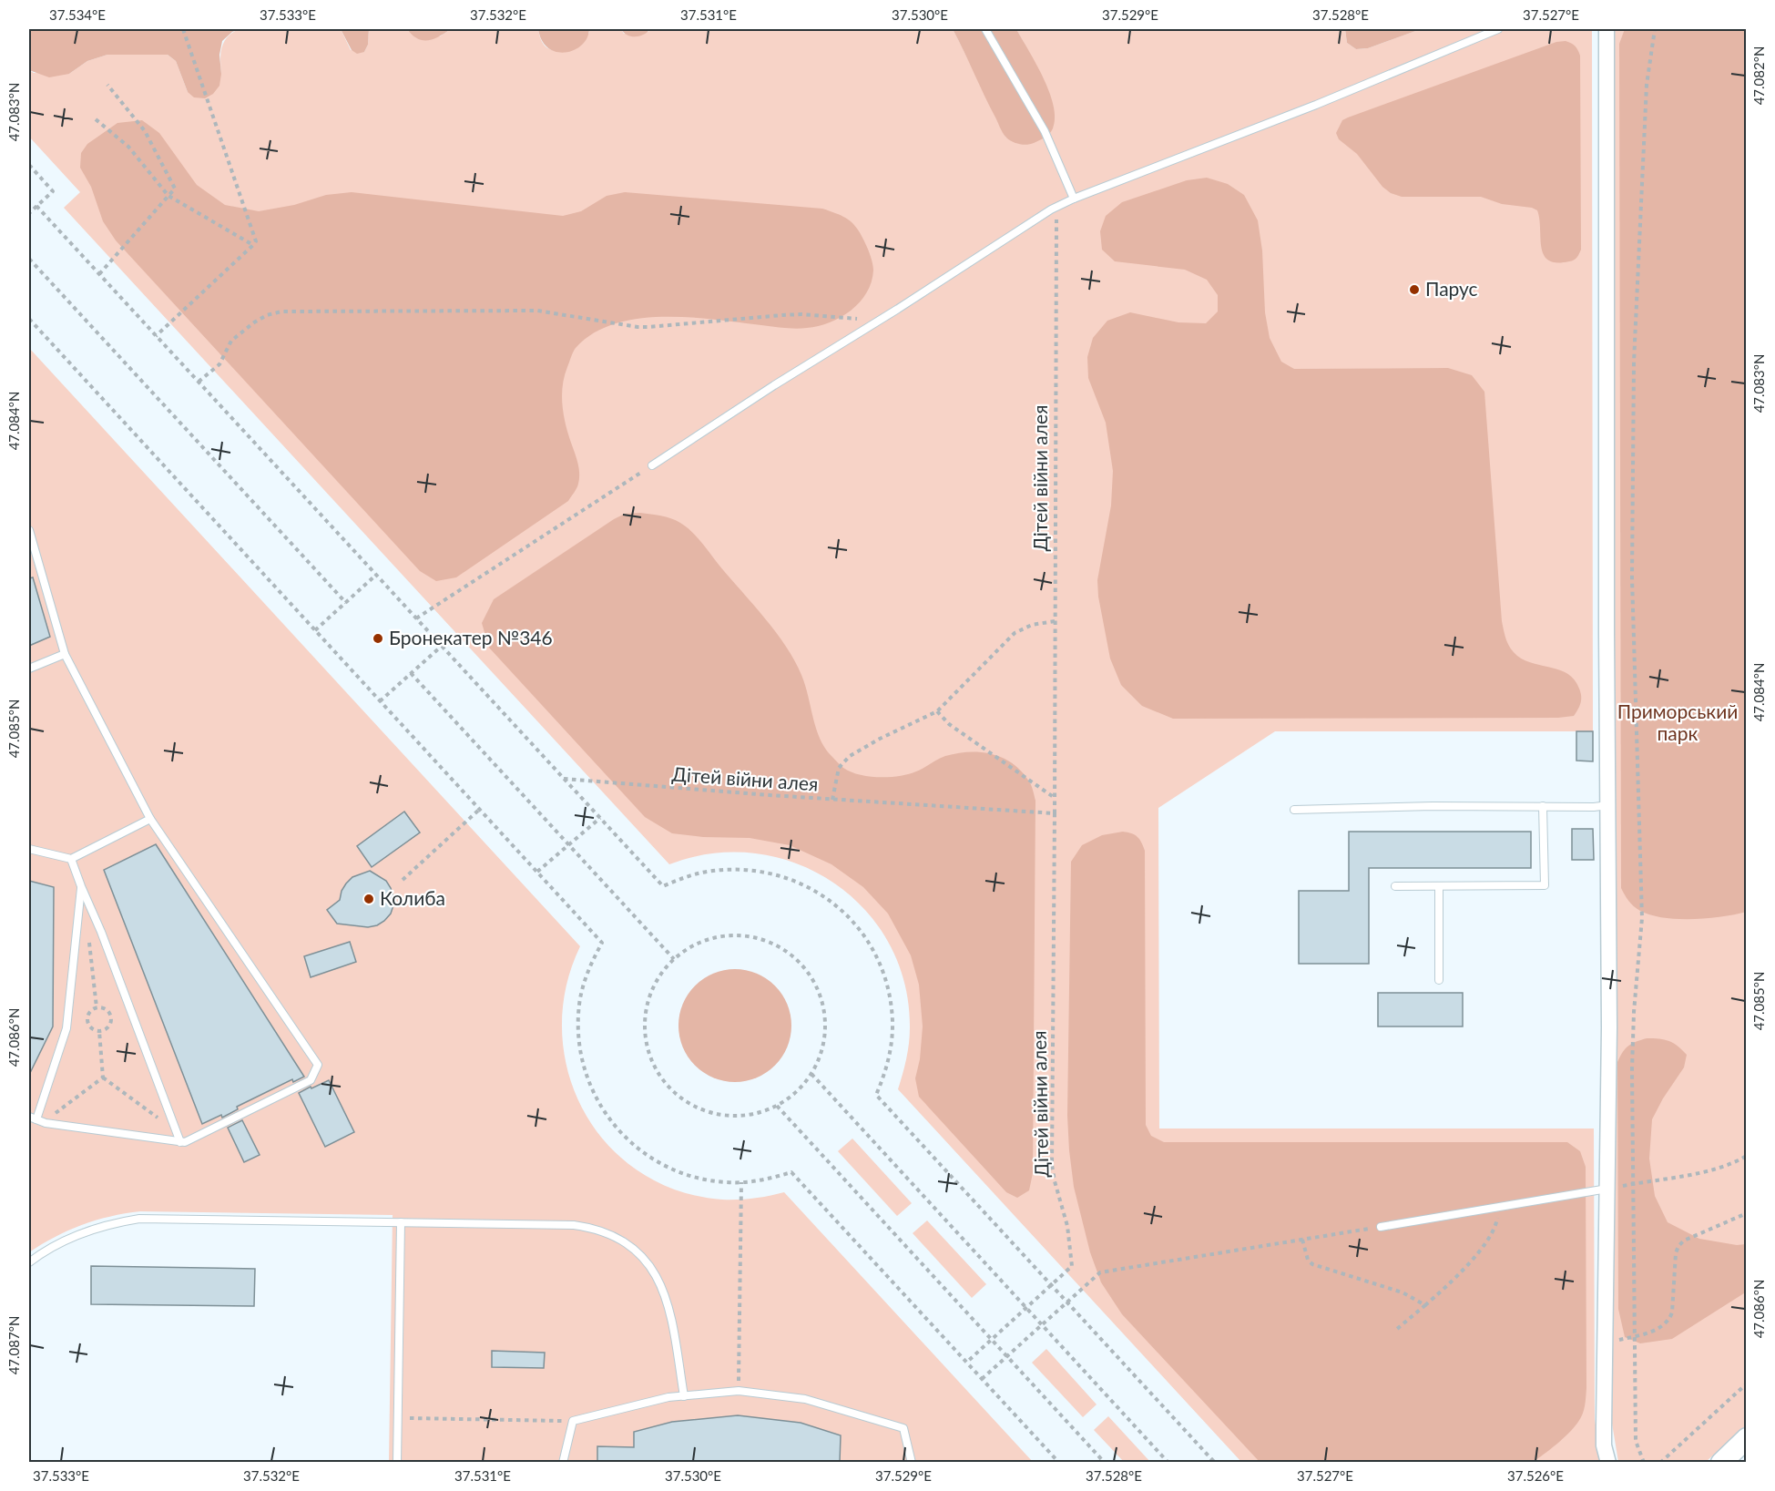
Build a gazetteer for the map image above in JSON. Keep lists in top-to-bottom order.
{
  "streets": {
    "path": ["Дітей війни алея"]
  },
  "parks": ["Приморський парк"],
  "places": ["Парус", "Бронекатер №346", "Колиба"],
  "coordinates": [
    "37.534°E",
    "37.533°E",
    "37.532°E",
    "37.531°E",
    "37.530°E",
    "37.529°E",
    "37.528°E",
    "37.527°E",
    "47.082°N",
    "47.083°N",
    "47.084°N",
    "47.085°N",
    "47.086°N",
    "47.087°N",
    "37.526°E"
  ]
}
